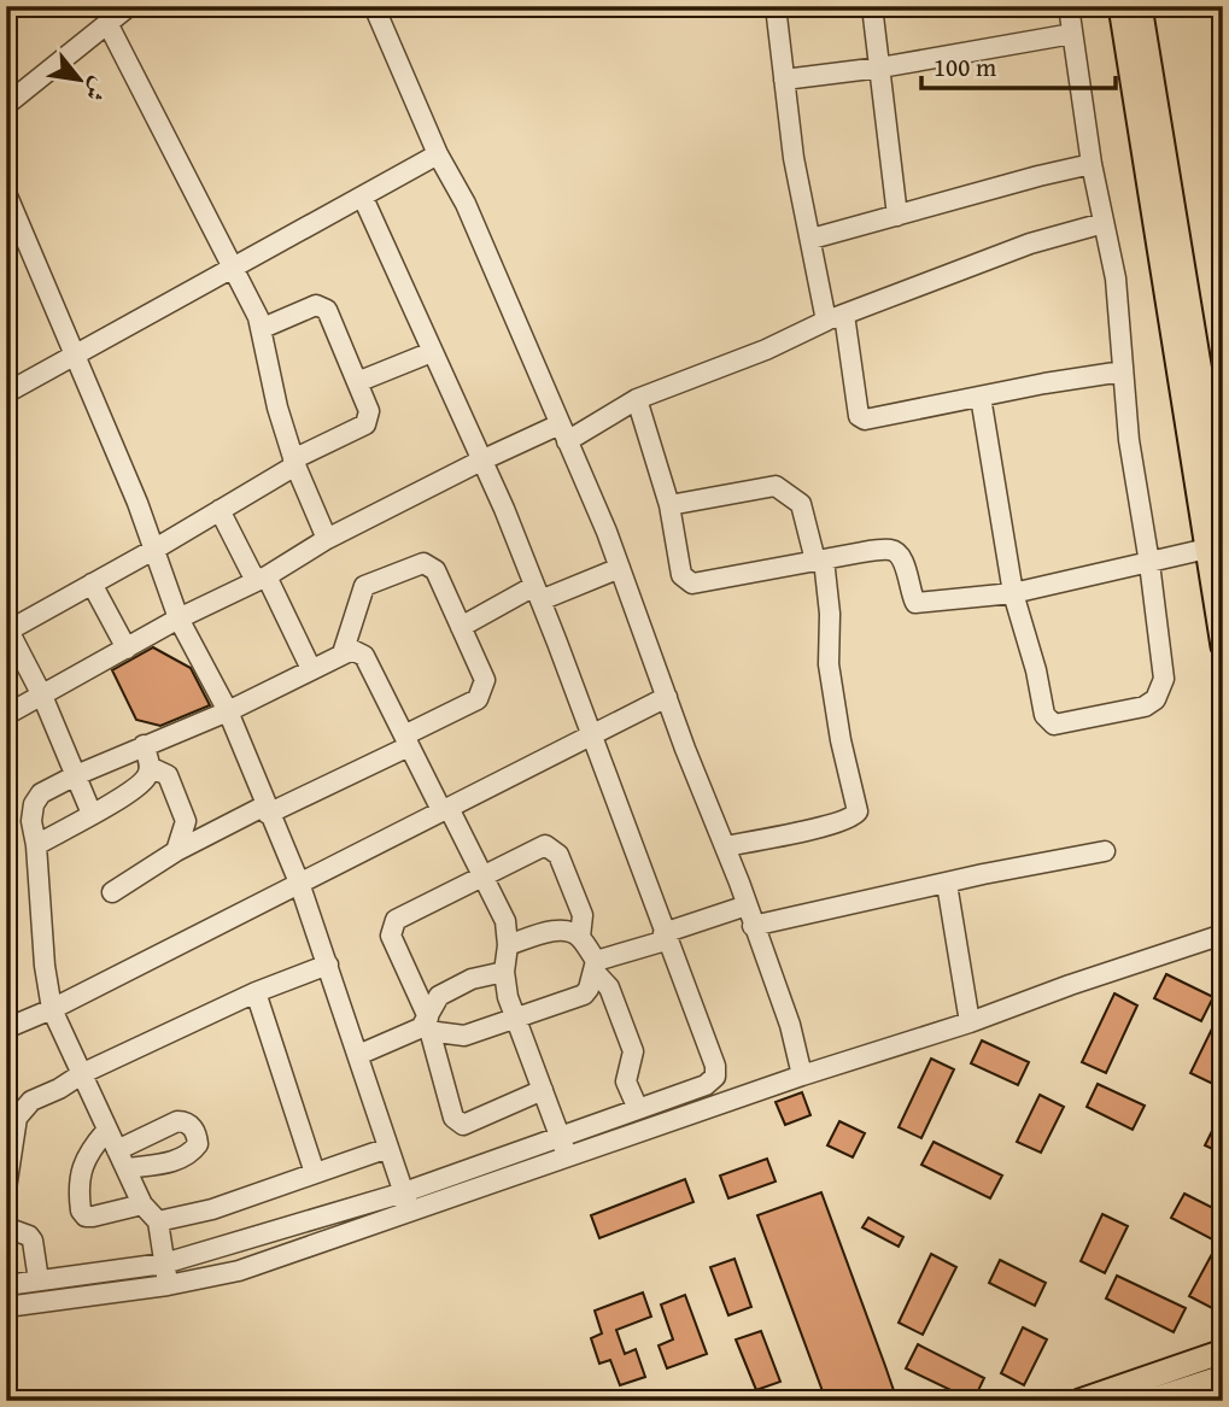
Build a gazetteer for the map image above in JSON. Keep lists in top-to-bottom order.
{
  "scale_bar": "100 m",
  "north": "bottom right"
}
